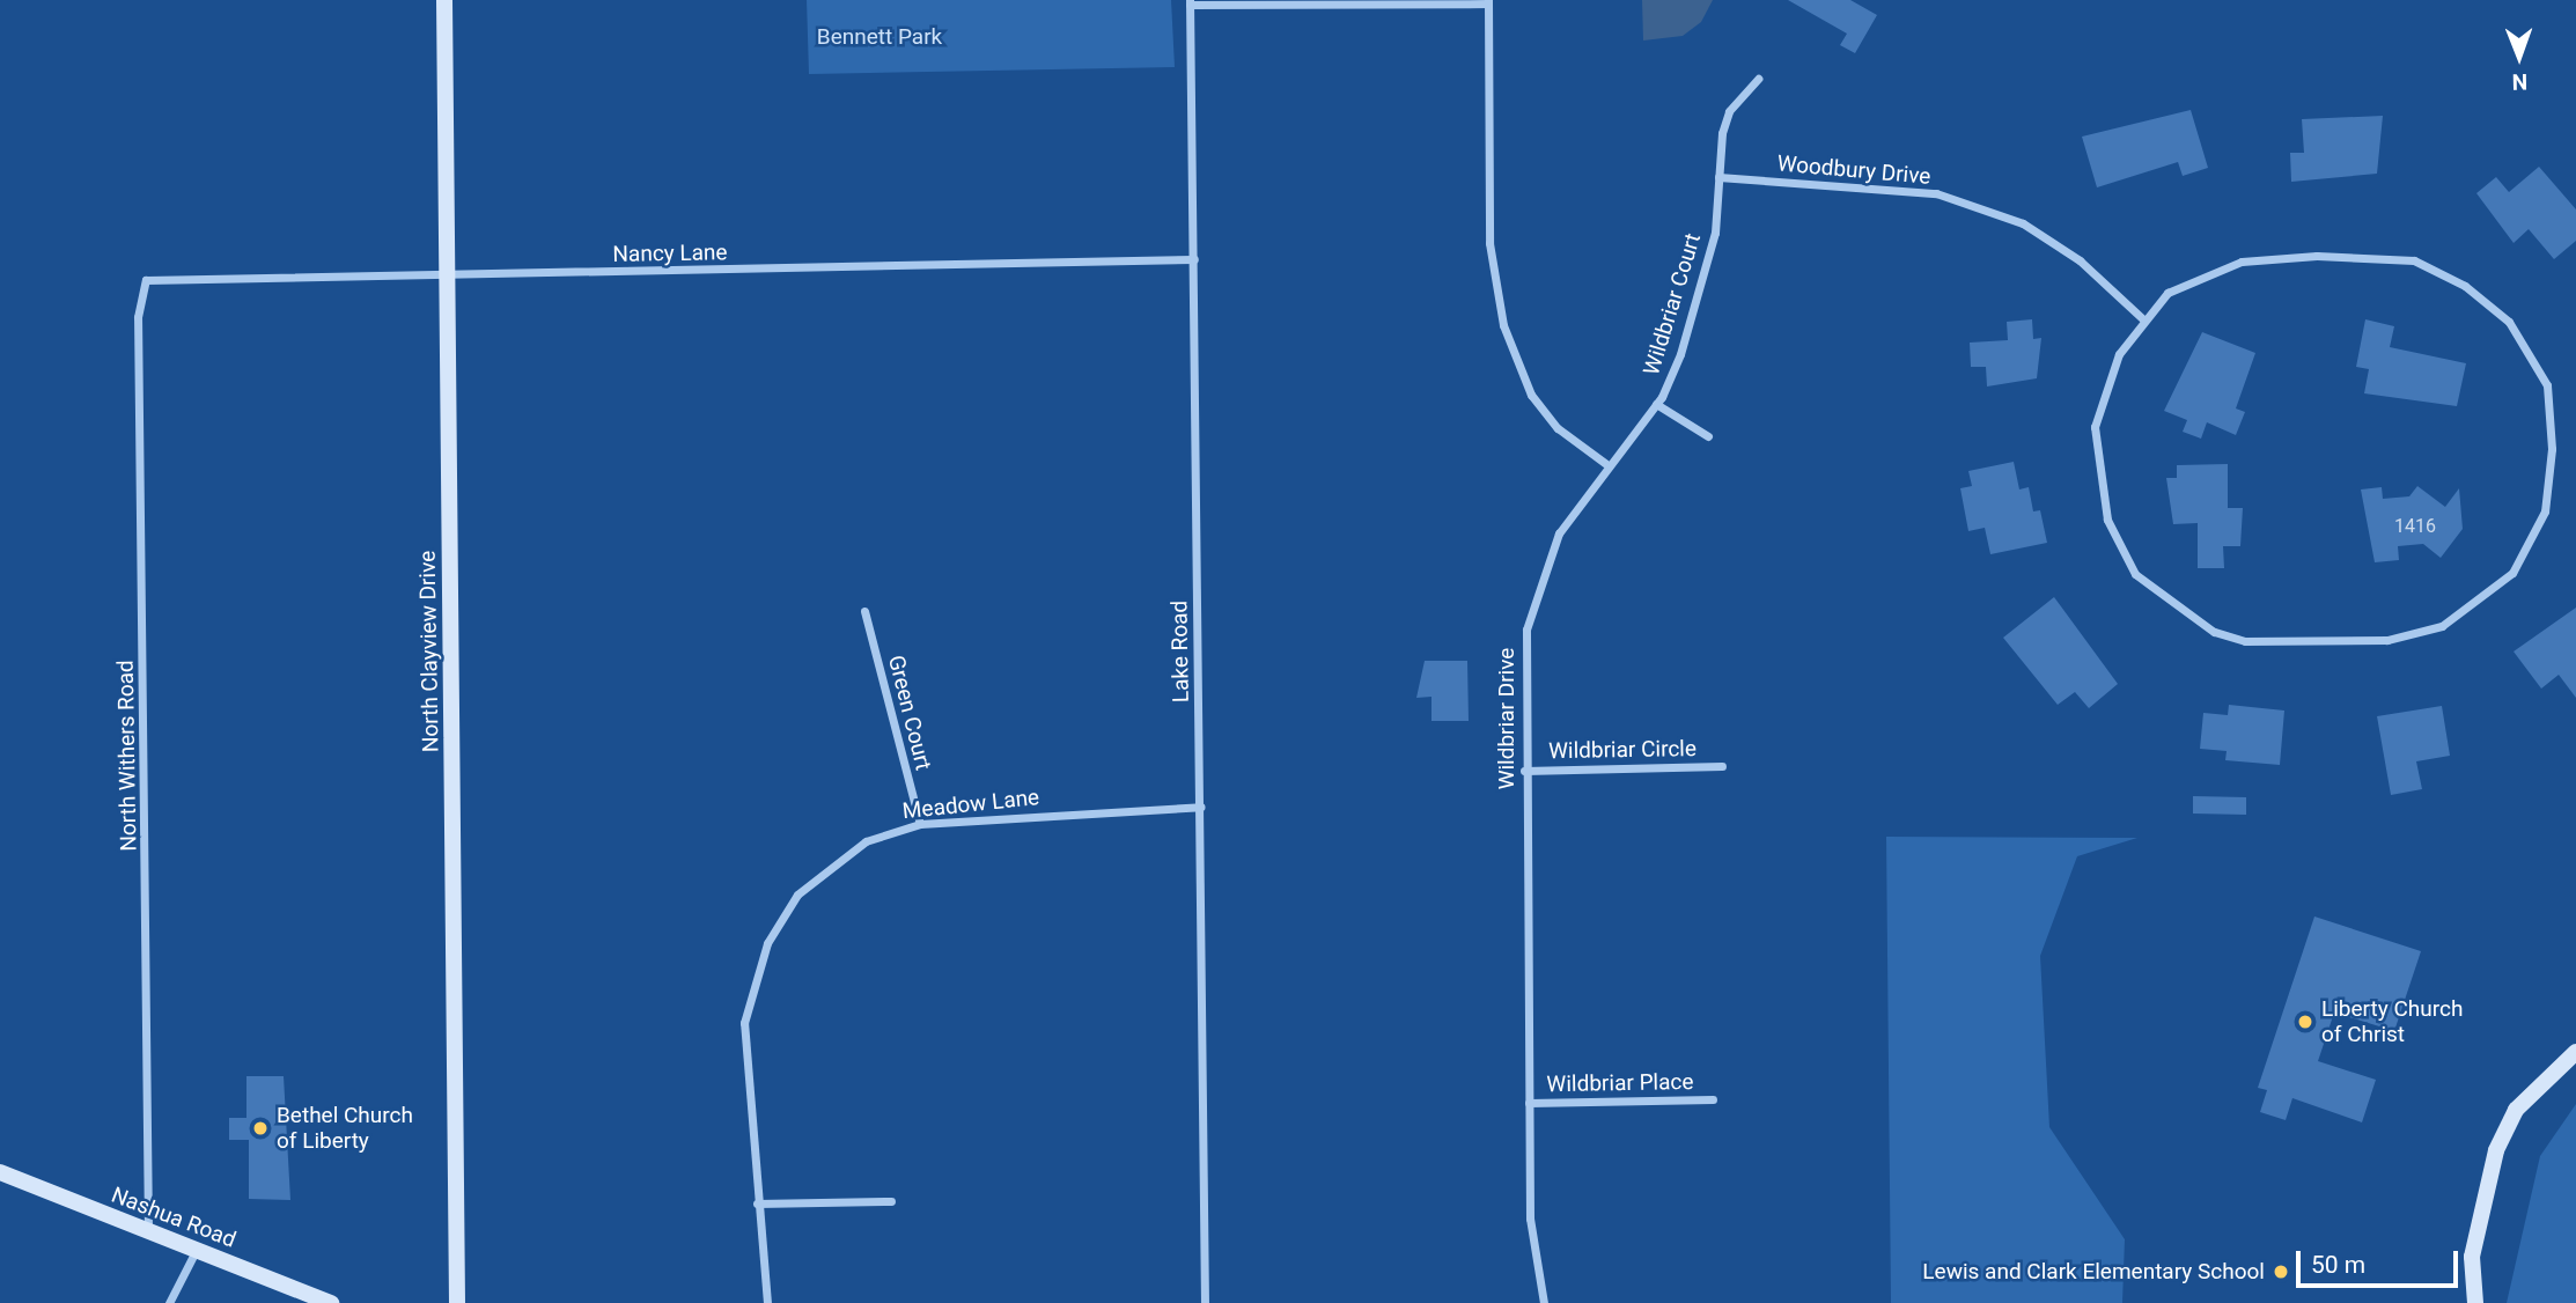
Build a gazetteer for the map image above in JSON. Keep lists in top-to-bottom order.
{
  "streets": {
    "street": [
      "Woodbury Drive",
      "Nancy Lane",
      "Wildbriar Court",
      "North Clayview Drive",
      "Lake Road",
      "Green Court",
      "Wildbriar Drive",
      "Wildbriar Circle",
      "North Withers Road",
      "Meadow Lane",
      "Wildbriar Place",
      "Nashua Road"
    ]
  },
  "crossings": [
    ["Woodbury Drive", "Wildbriar Court"],
    ["Nancy Lane", "North Clayview Drive"],
    ["Nancy Lane", "Lake Road"],
    ["Nancy Lane", "North Withers Road"],
    ["Wildbriar Court", "Wildbriar Drive"],
    ["Lake Road", "Meadow Lane"],
    ["Green Court", "Meadow Lane"],
    ["Wildbriar Drive", "Wildbriar Circle"],
    ["Wildbriar Drive", "Wildbriar Place"],
    ["North Withers Road", "Nashua Road"]
  ],
  "parks": ["Bennett Park"],
  "places": ["Liberty Church of Christ", "Bethel Church of Liberty", "Lewis and Clark Elementary School"],
  "house_numbers": ["1416"],
  "scale_bar": "50 m",
  "north": "bottom"
}
